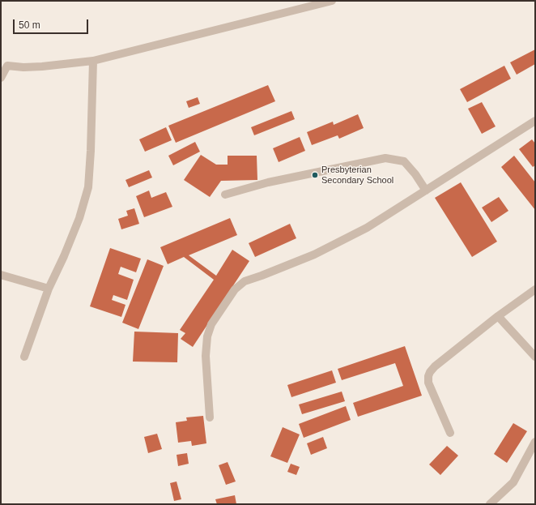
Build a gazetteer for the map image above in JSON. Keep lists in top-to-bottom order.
{
  "places": ["Presbyterian Secondary School"],
  "scale_bar": "50 m"
}
